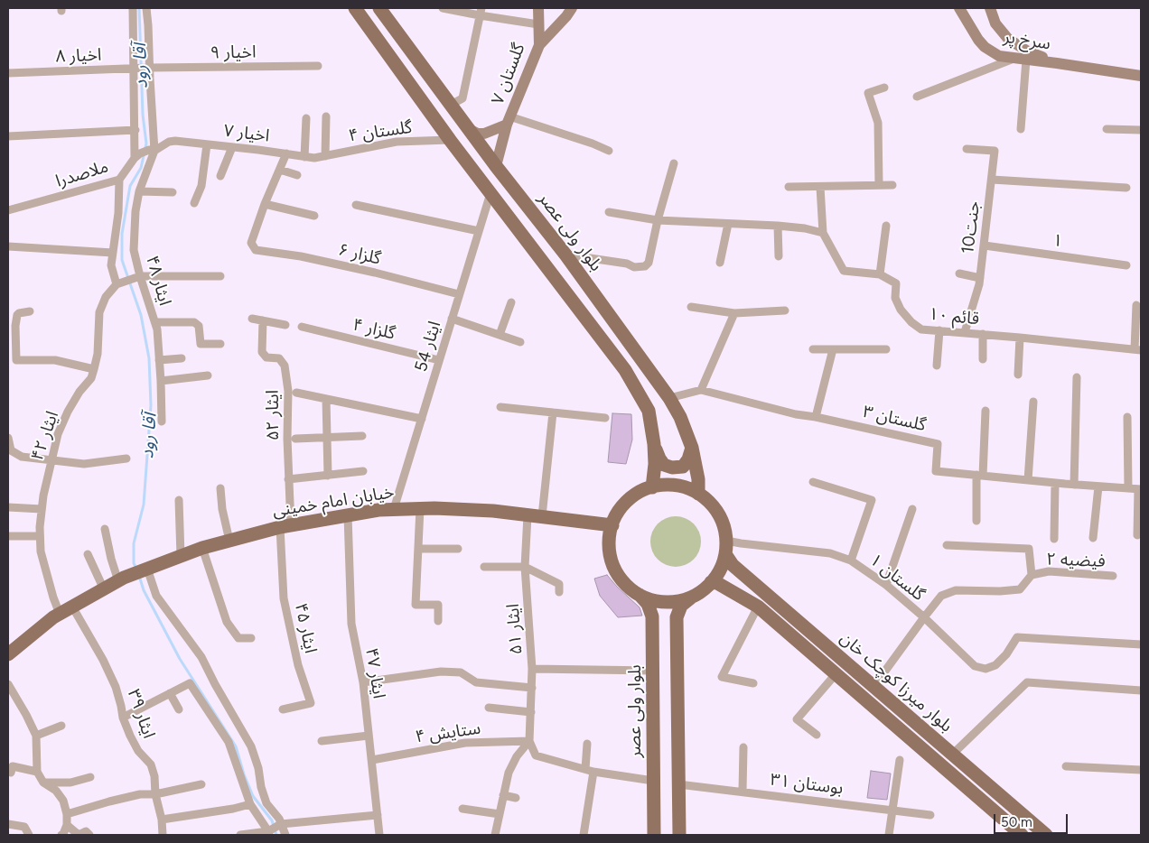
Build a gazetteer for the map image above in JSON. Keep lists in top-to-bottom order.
{
  "streets": {
    "main road": [
      "سرخ پر",
      "گلستان ۷",
      "بلوار ولی عصر",
      "خیابان امام خمینی",
      "بلوار میرزا کوچک خان"
    ],
    "street": [
      "اخیار ۹",
      "اخیار ۸",
      "گلستان ۴",
      "اخیار ۷",
      "ملاصدرا",
      "جنت10",
      "۱",
      "گلزار ۶",
      "ایثار ۴۸",
      "قائم ۱۰",
      "گلزار ۴",
      "ایثار 54",
      "ایثار ۵۲",
      "گلستان ۳",
      "ایثار ۴۲",
      "فیضیه ۲",
      "گلستان ۱",
      "ایثار ۴۵",
      "ایثار ۵۱",
      "ایثار ۴۷",
      "ایثار ۳۹",
      "ستایش ۴",
      "بوستان ۳۱"
    ]
  },
  "crossings": [
    ["اخیار ۹", "اخیار ۸"],
    ["گلستان ۷", "بلوار ولی عصر"],
    ["گلستان ۴", "اخیار ۷"],
    ["اخیار ۷", "ایثار ۴۸"],
    ["جنت10", "۱"],
    ["جنت10", "قائم ۱۰"],
    ["بلوار ولی عصر", "گلستان ۳"],
    ["بلوار ولی عصر", "خیابان امام خمینی"],
    ["بلوار ولی عصر", "گلستان ۱"],
    ["بلوار ولی عصر", "بلوار میرزا کوچک خان"],
    ["گلزار ۶", "ایثار 54"],
    ["گلزار ۴", "ایثار 54"],
    ["ایثار 54", "خیابان امام خمینی"],
    ["ایثار ۵۲", "خیابان امام خمینی"],
    ["ایثار ۵۲", "ایثار ۴۵"],
    ["خیابان امام خمینی", "گلستان ۱"],
    ["خیابان امام خمینی", "ایثار ۴۵"],
    ["خیابان امام خمینی", "ایثار ۵۱"],
    ["خیابان امام خمینی", "ایثار ۴۷"],
    ["خیابان امام خمینی", "بلوار میرزا کوچک خان"],
    ["فیضیه ۲", "گلستان ۱"],
    ["فیضیه ۲", "بلوار میرزا کوچک خان"],
    ["گلستان ۱", "بلوار میرزا کوچک خان"],
    ["ایثار ۵۱", "ستایش ۴"],
    ["ایثار ۴۷", "ستایش ۴"]
  ],
  "water": ["آقا رود"],
  "scale_bar": "50 m"
}
